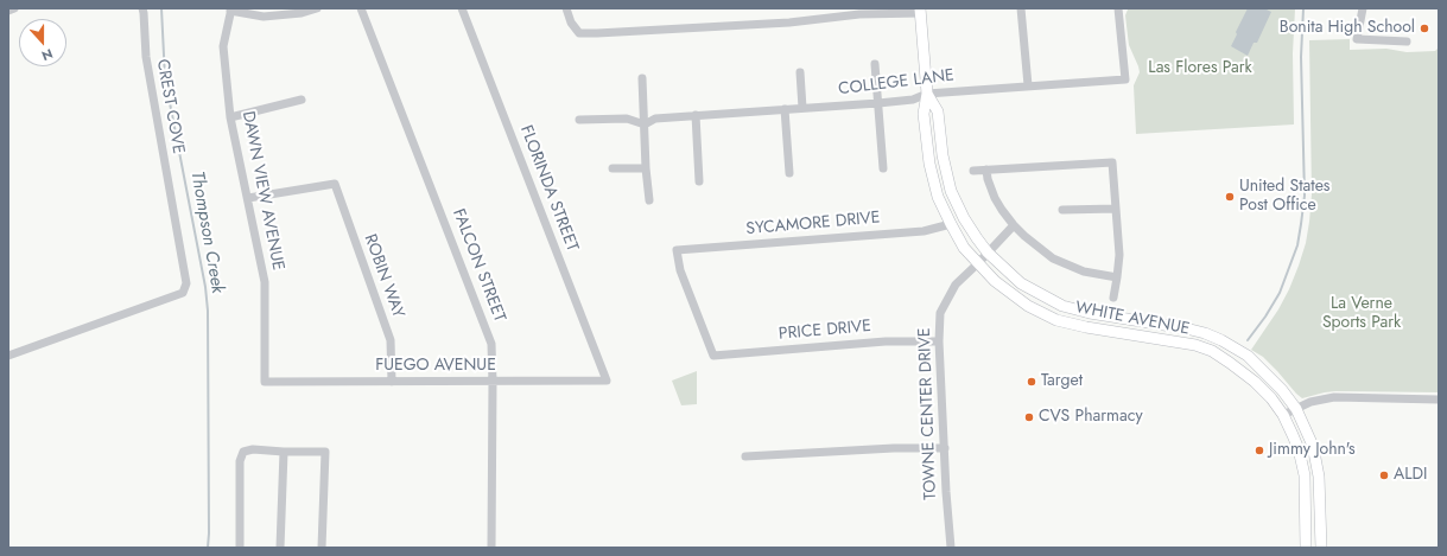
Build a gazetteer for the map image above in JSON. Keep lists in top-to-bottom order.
{
  "streets": {
    "main road": ["WHITE AVENUE"],
    "street": [
      "COLLEGE LANE",
      "CREST COVE",
      "FLORINDA STREET",
      "DAWN VIEW AVENUE",
      "SYCAMORE DRIVE",
      "FALCON STREET",
      "ROBIN WAY",
      "PRICE DRIVE",
      "FUEGO AVENUE",
      "TOWNE CENTER DRIVE"
    ]
  },
  "crossings": [
    ["COLLEGE LANE", "WHITE AVENUE"],
    ["FLORINDA STREET", "FUEGO AVENUE"],
    ["DAWN VIEW AVENUE", "ROBIN WAY"],
    ["DAWN VIEW AVENUE", "FUEGO AVENUE"],
    ["SYCAMORE DRIVE", "WHITE AVENUE"],
    ["SYCAMORE DRIVE", "PRICE DRIVE"],
    ["FALCON STREET", "FUEGO AVENUE"],
    ["ROBIN WAY", "FUEGO AVENUE"],
    ["WHITE AVENUE", "TOWNE CENTER DRIVE"],
    ["PRICE DRIVE", "TOWNE CENTER DRIVE"]
  ],
  "water": ["Thompson Creek"],
  "parks": ["Las Flores Park", "La Verne Sports Park"],
  "places": [
    "Bonita High School",
    "United States Post Office",
    "Target",
    "CVS Pharmacy",
    "Jimmy John's",
    "ALDI"
  ],
  "north": "bottom"
}
